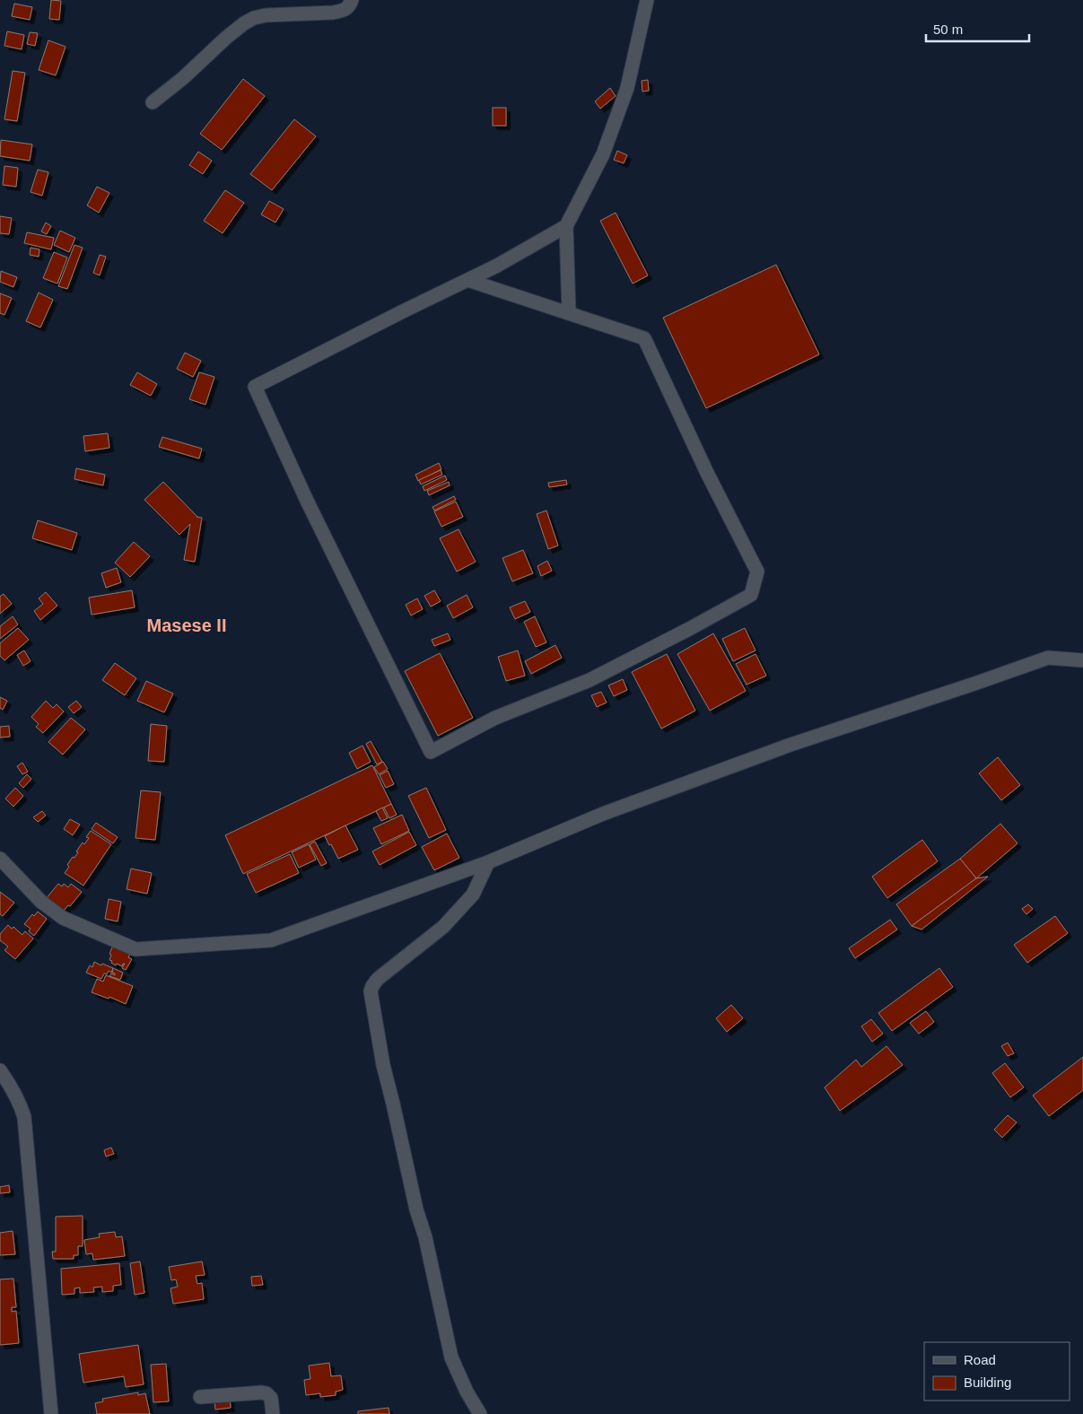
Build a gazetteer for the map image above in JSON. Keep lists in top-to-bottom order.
{
  "districts": ["Masese II"],
  "legend": ["Road", "Building"],
  "scale_bar": "50 m"
}
